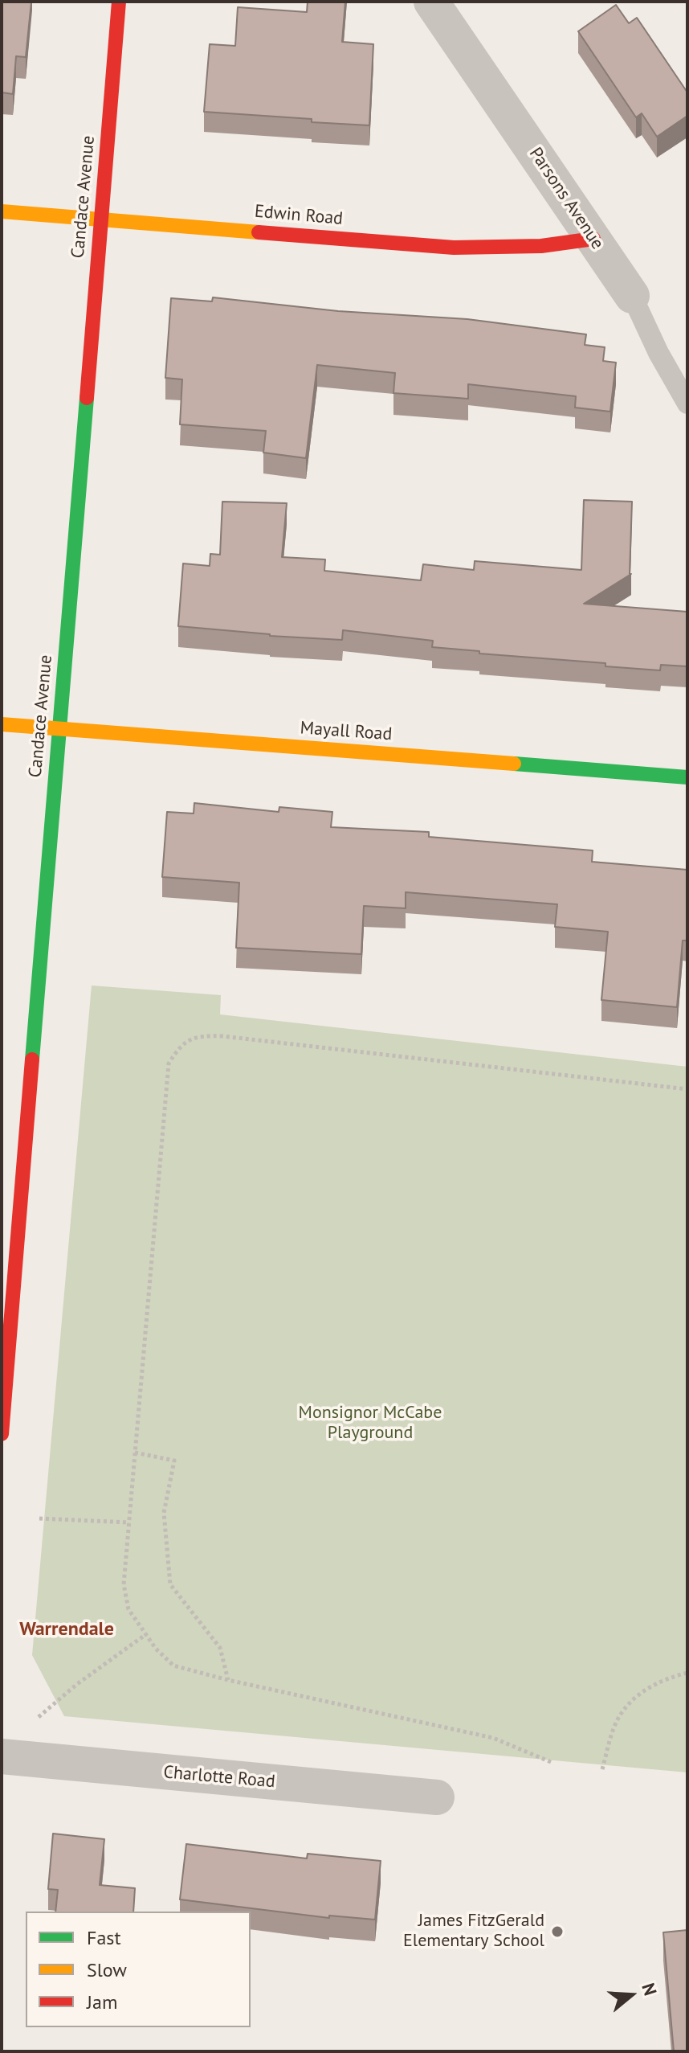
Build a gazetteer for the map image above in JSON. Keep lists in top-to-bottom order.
{
  "streets": {
    "street": [
      "Candace Avenue",
      "Parsons Avenue",
      "Edwin Road",
      "Mayall Road",
      "Charlotte Road"
    ]
  },
  "crossings": [
    ["Candace Avenue", "Edwin Road"],
    ["Candace Avenue", "Mayall Road"],
    ["Parsons Avenue", "Edwin Road"]
  ],
  "districts": ["Warrendale"],
  "parks": ["Monsignor McCabe Playground"],
  "places": ["James FitzGerald Elementary School"],
  "legend": ["Fast", "Slow", "Jam"],
  "north": "right"
}
